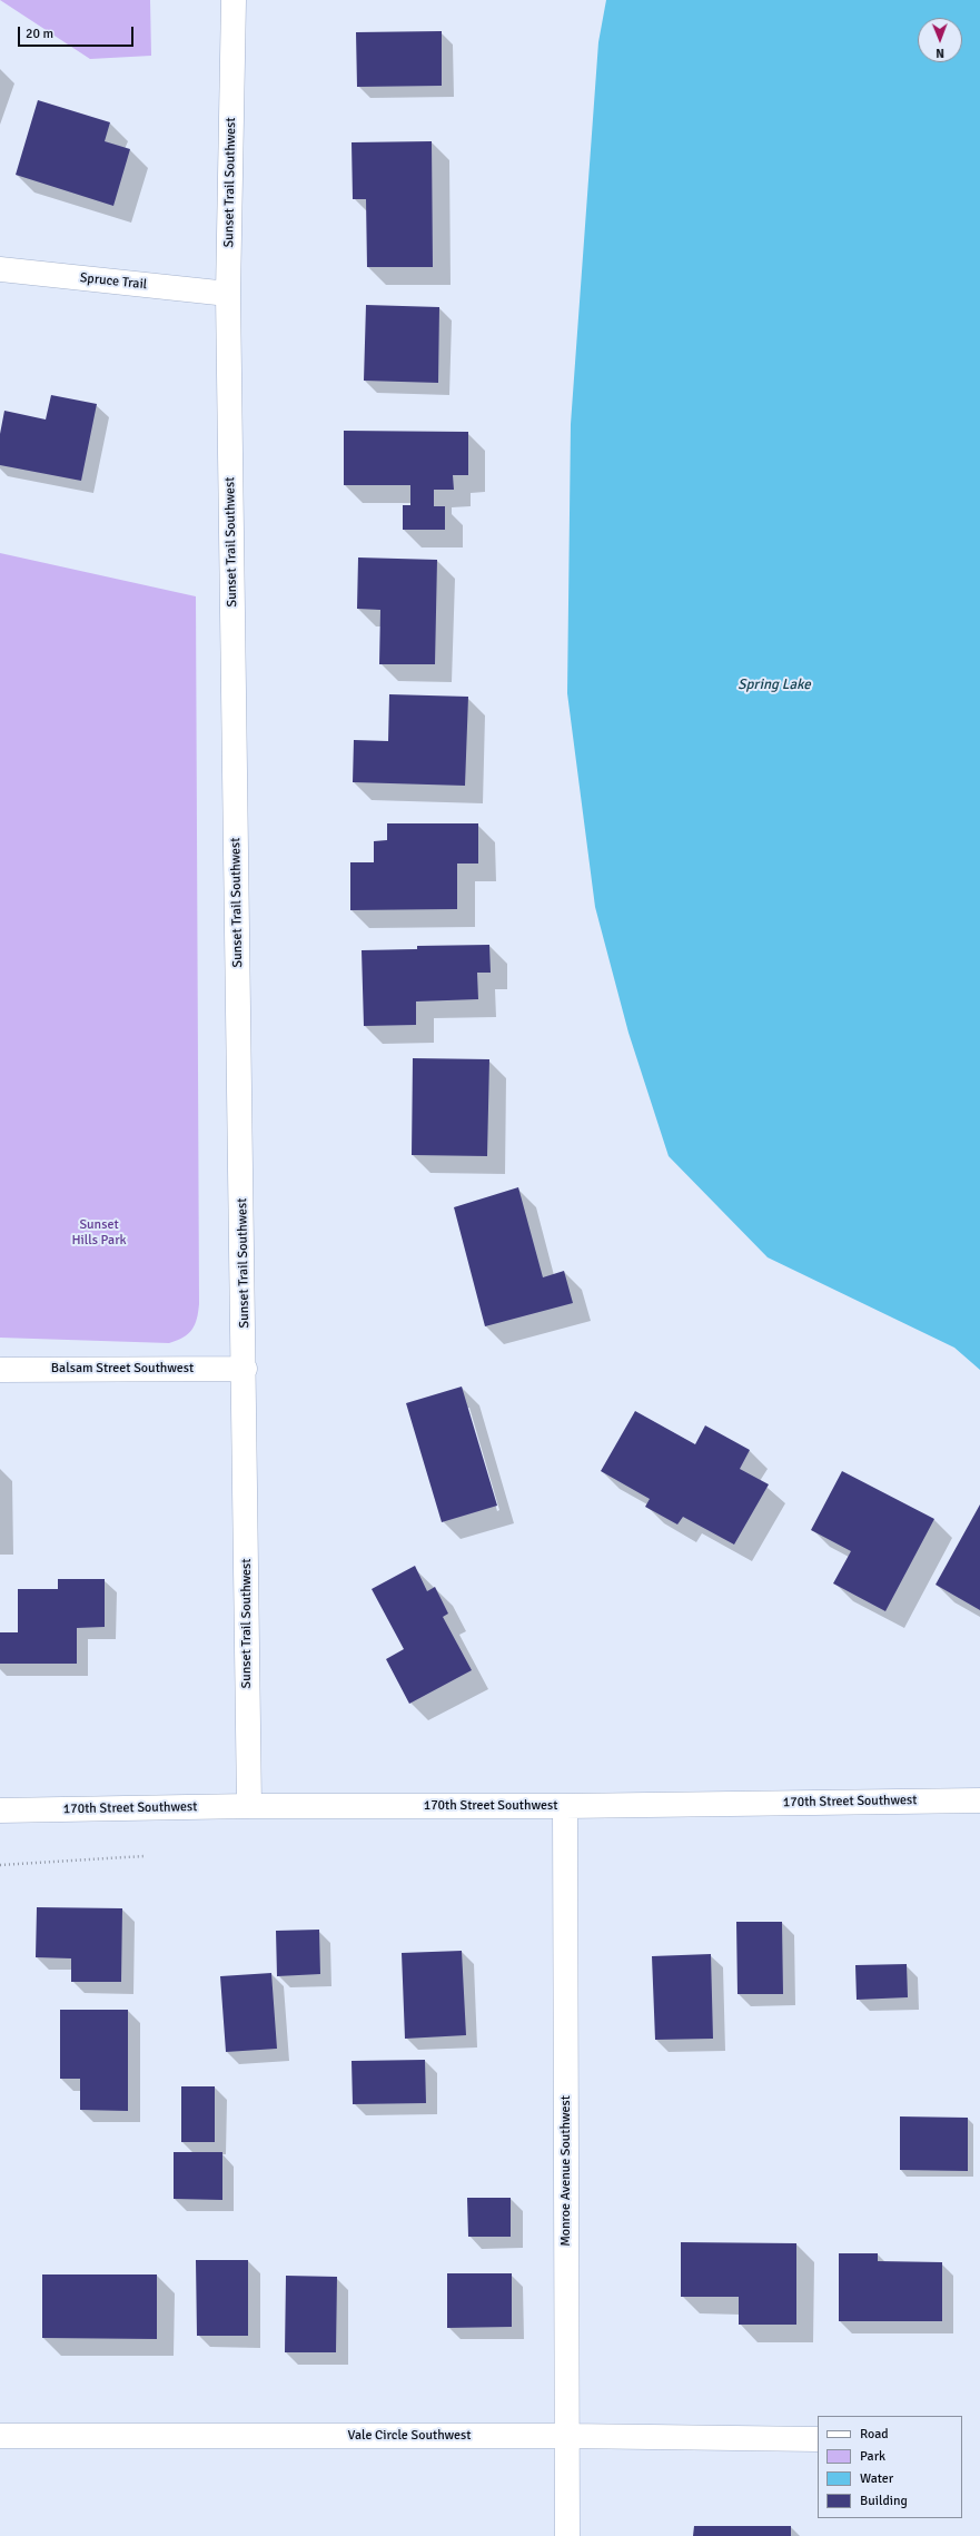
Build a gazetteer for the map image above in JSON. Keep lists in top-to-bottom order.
{
  "streets": {
    "street": [
      "Sunset Trail Southwest",
      "Spruce Trail",
      "Balsam Street Southwest",
      "170th Street Southwest",
      "Monroe Avenue Southwest",
      "Vale Circle Southwest"
    ]
  },
  "crossings": [
    ["Sunset Trail Southwest", "Spruce Trail"],
    ["Sunset Trail Southwest", "Balsam Street Southwest"],
    ["Sunset Trail Southwest", "170th Street Southwest"],
    ["170th Street Southwest", "Monroe Avenue Southwest"],
    ["Monroe Avenue Southwest", "Vale Circle Southwest"]
  ],
  "water": ["Spring Lake"],
  "parks": ["Sunset Hills Park"],
  "legend": [
    "Road",
    "Park",
    "Water",
    "Building"
  ],
  "scale_bar": "20 m",
  "north": "bottom"
}
